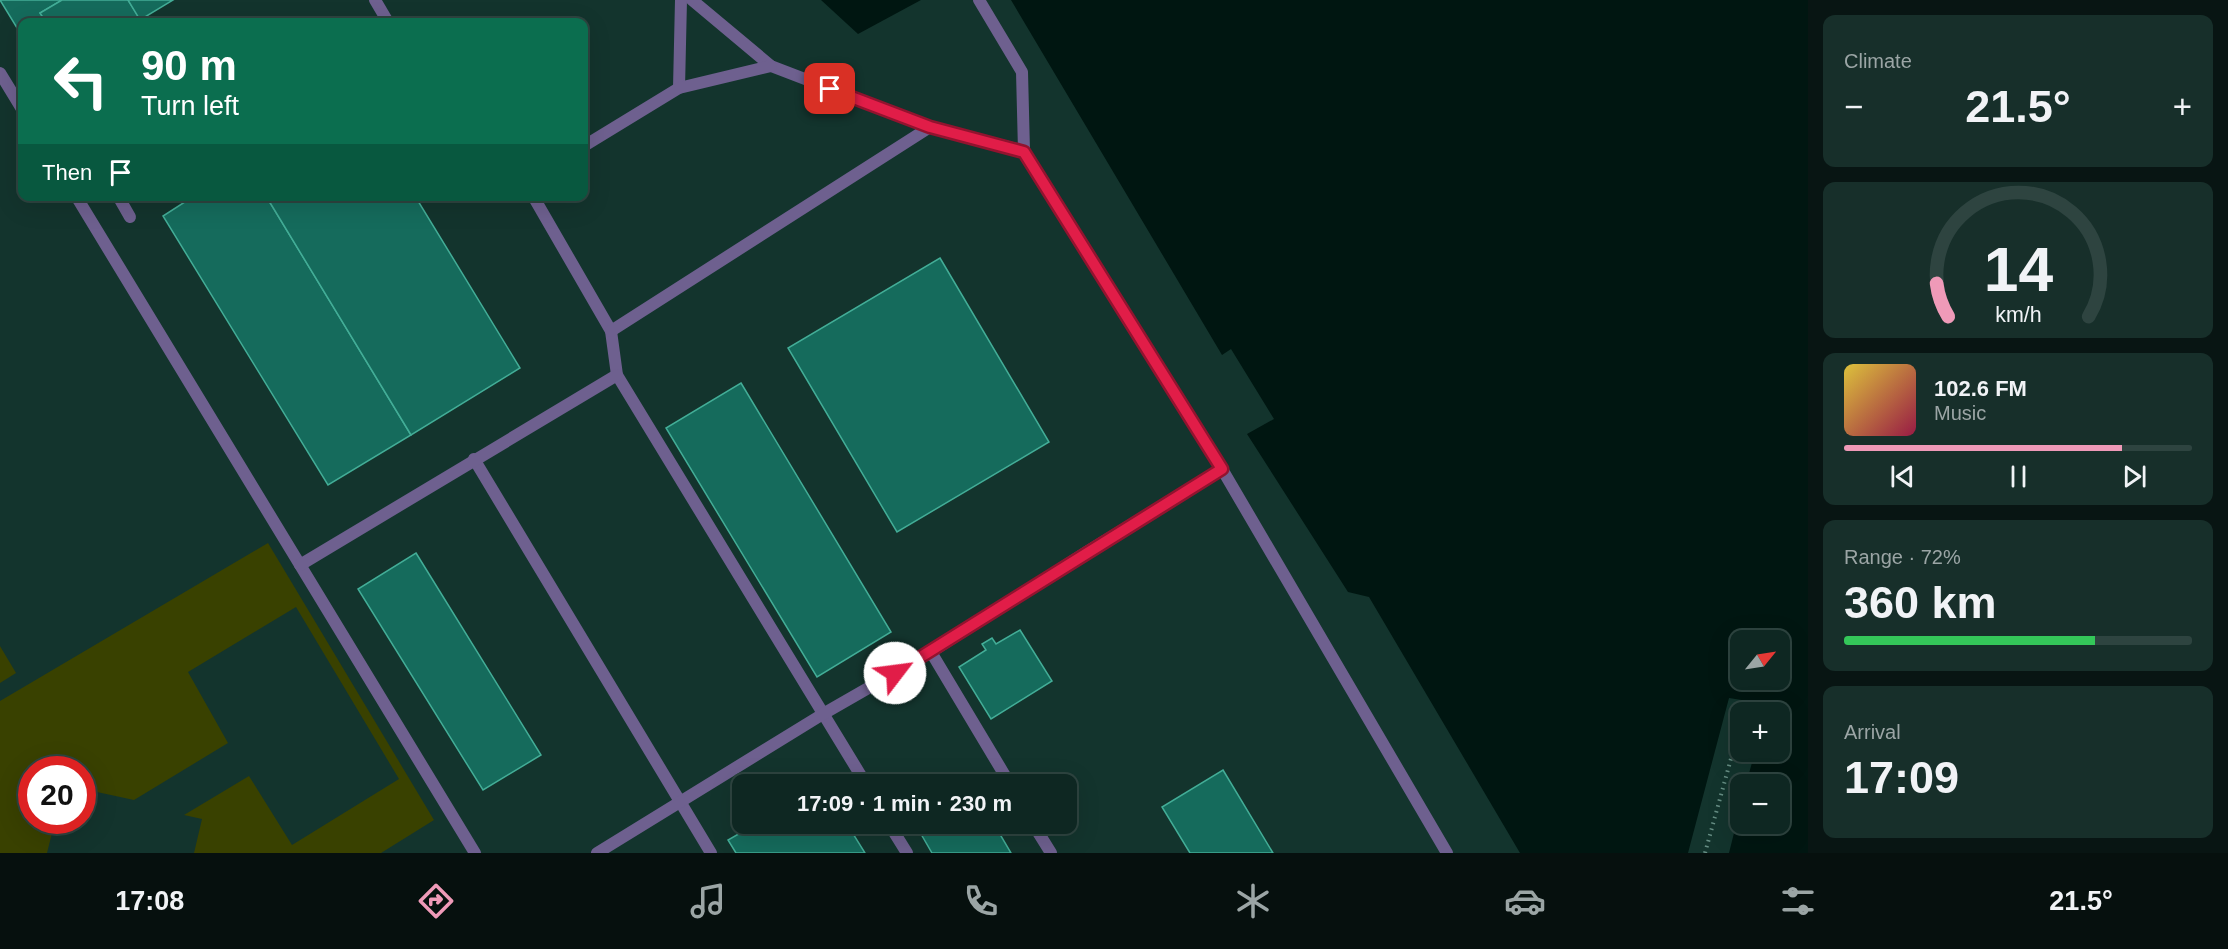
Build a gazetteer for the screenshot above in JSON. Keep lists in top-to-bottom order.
{
  "north": "top right",
  "page": {
    "tile": [
      "Climate",
      ["Range · 72%", "360 km"],
      ["Arrival", "17:09"]
    ],
    "turn": ["90 m", "Turn left"],
    "heat": ["−", "21.5°", "+"],
    "then": "Then",
    "song": ["102.6 FM", "Music"],
    "map_buttons": ["+", "−"],
    "limit": "20",
    "trip": "17:09 · 1 min · 230 m",
    "tabs": ["17:08", "21.5°"],
    "gauge": ["14", "km/h"]
  }
}
